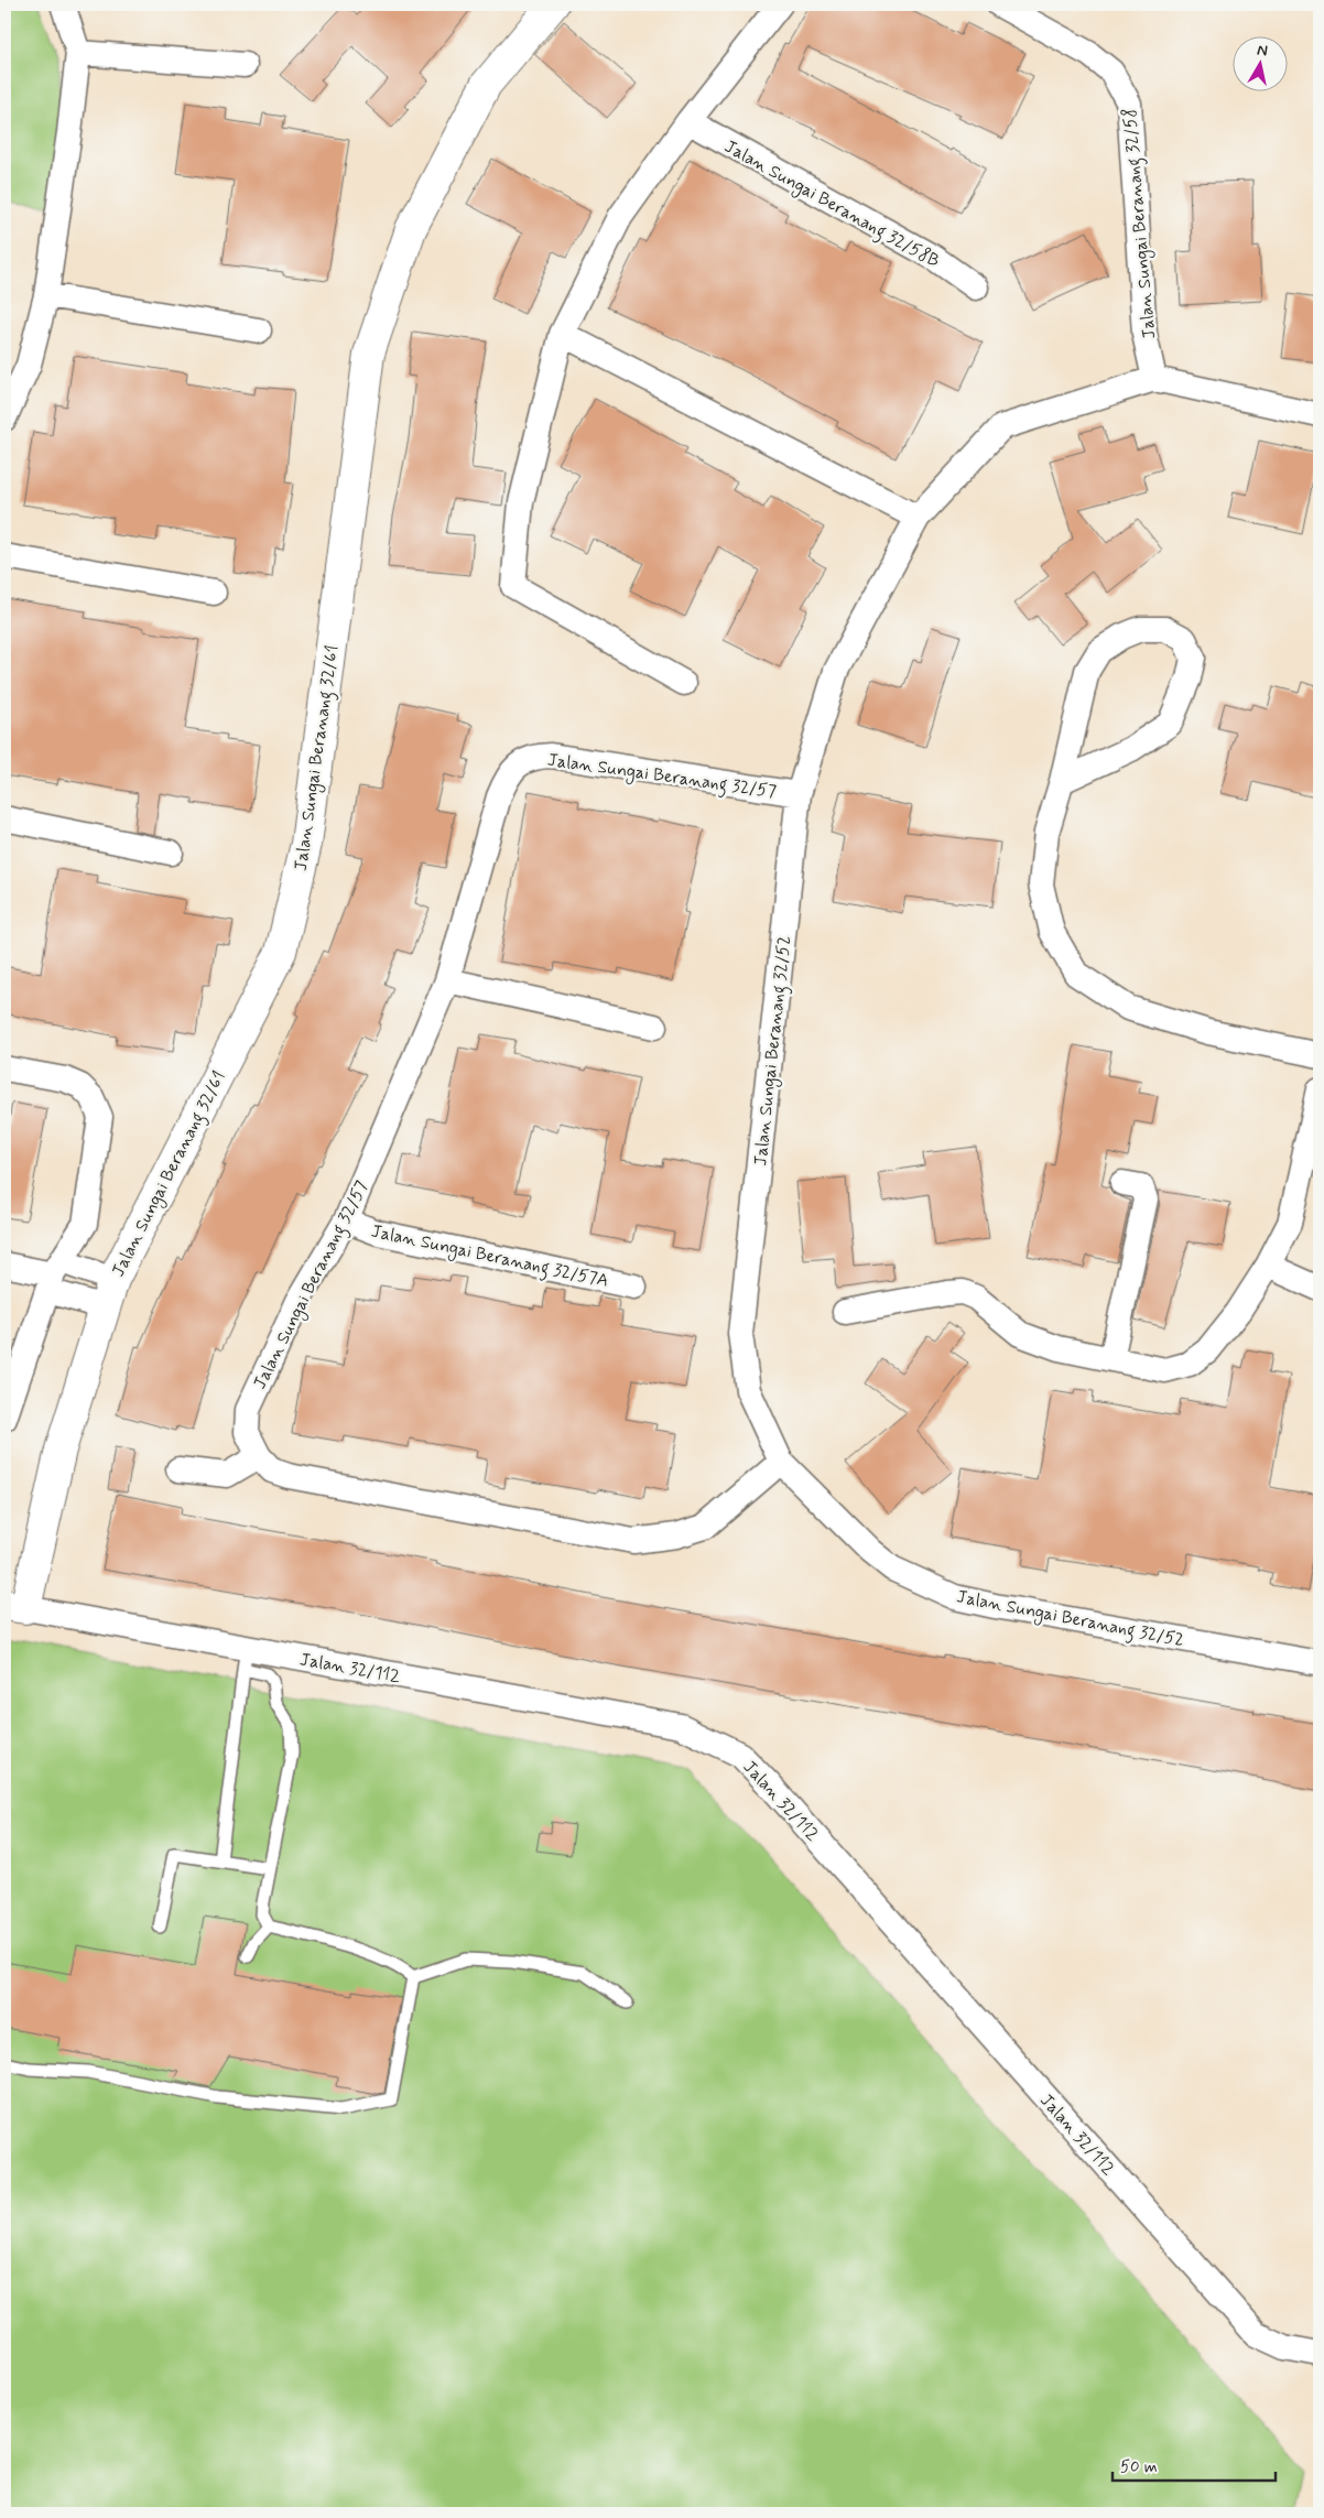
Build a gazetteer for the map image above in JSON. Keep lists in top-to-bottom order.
{
  "streets": {
    "street": [
      "Jalan Sungai Beranang 32/58B",
      "Jalan Sungai Beranang 32/58",
      "Jalan Sungai Beranang 32/61",
      "Jalan Sungai Beranang 32/57",
      "Jalan Sungai Beranang 32/52",
      "Jalan Sungai Beranang 32/57A",
      "Jalan 32/112"
    ]
  },
  "crossings": [
    ["Jalan Sungai Beranang 32/58", "Jalan Sungai Beranang 32/52"],
    ["Jalan Sungai Beranang 32/61", "Jalan 32/112"],
    ["Jalan Sungai Beranang 32/57", "Jalan Sungai Beranang 32/52"],
    ["Jalan Sungai Beranang 32/57", "Jalan Sungai Beranang 32/57A"]
  ],
  "scale_bar": "50 m",
  "north": "top"
}
